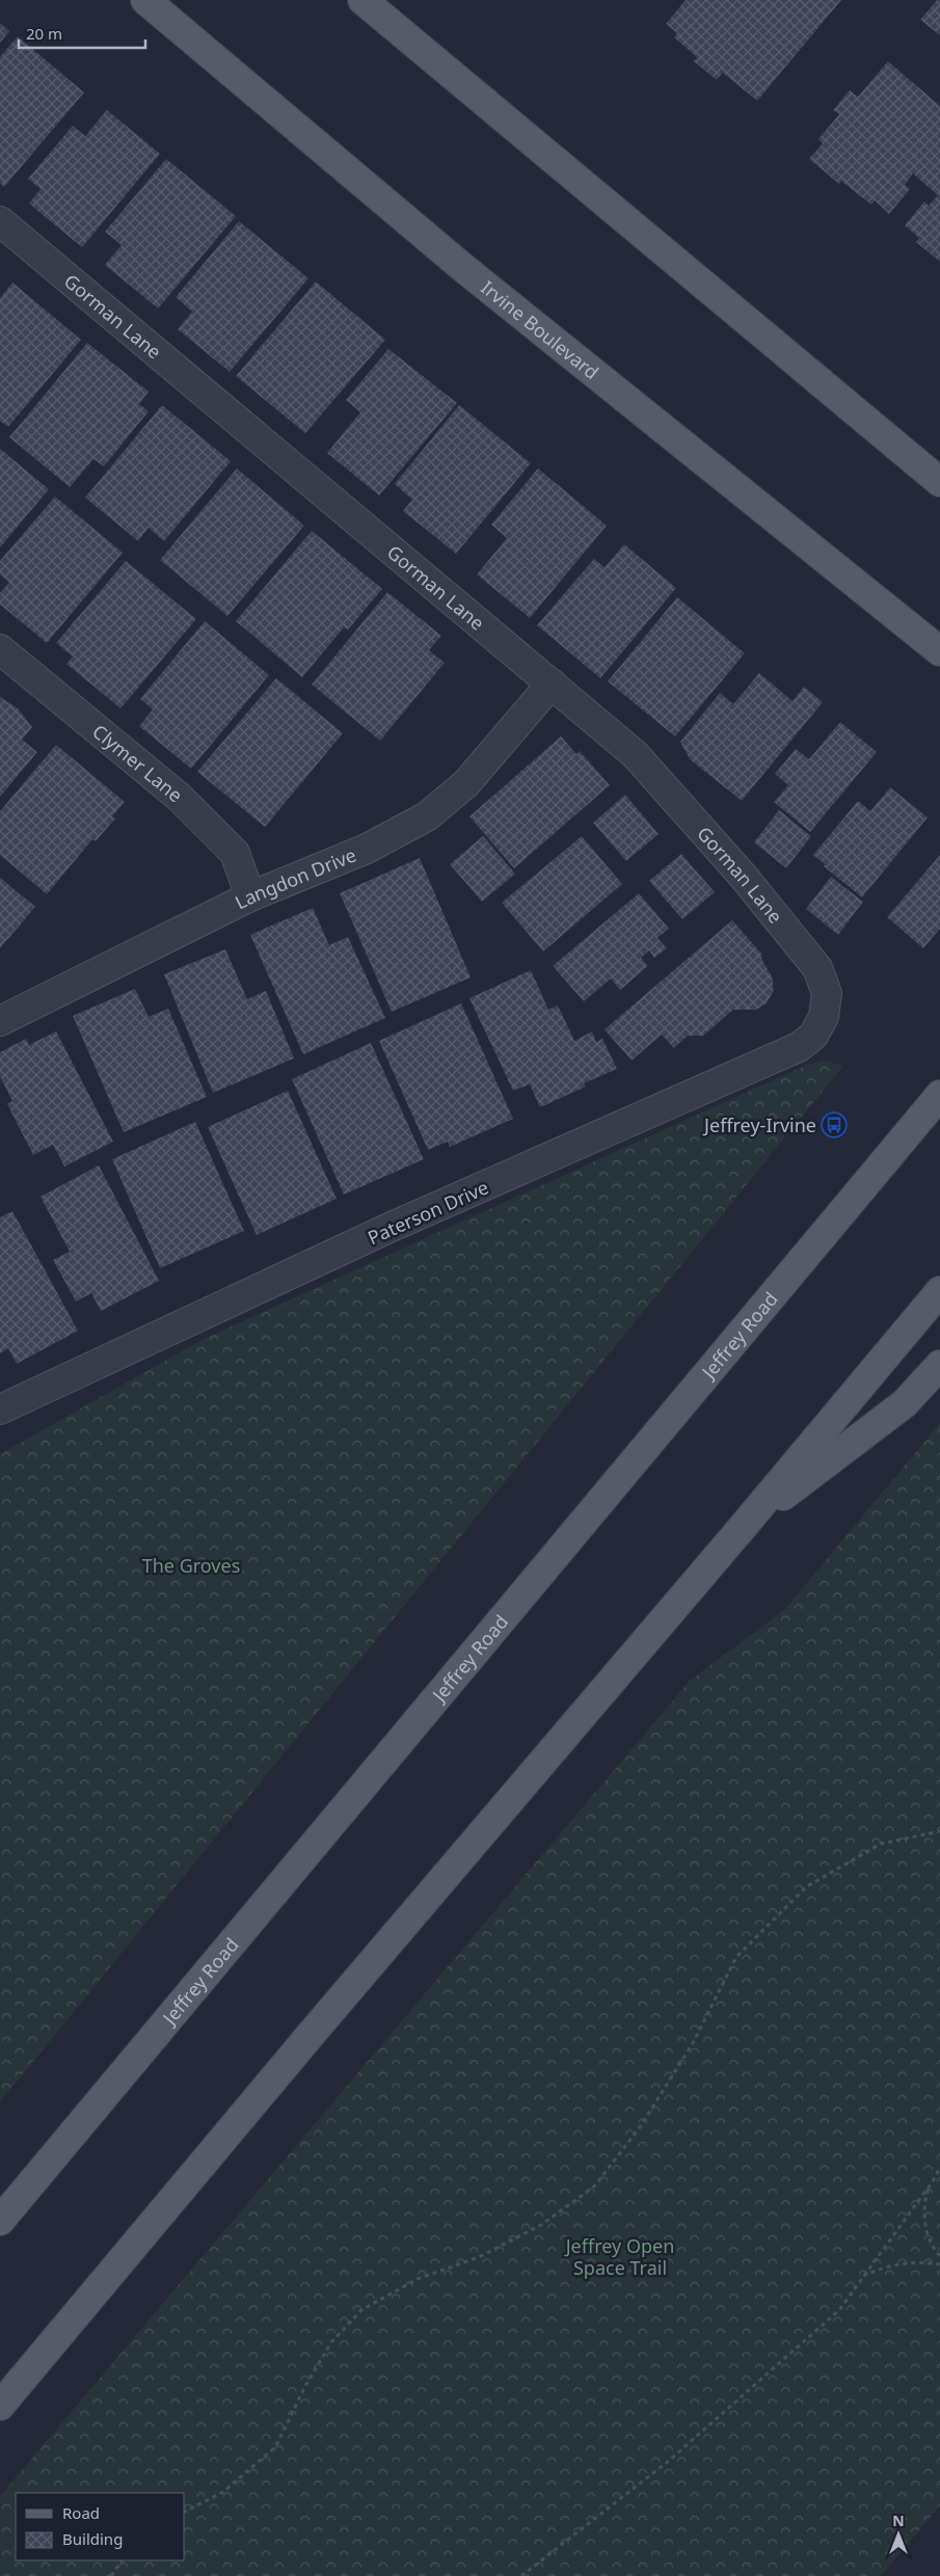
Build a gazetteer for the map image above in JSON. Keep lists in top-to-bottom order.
{
  "streets": {
    "main road": ["Irvine Boulevard", "Jeffrey Road"],
    "street": [
      "Gorman Lane",
      "Clymer Lane",
      "Langdon Drive",
      "Paterson Drive"
    ]
  },
  "crossings": [
    ["Gorman Lane", "Langdon Drive"],
    ["Gorman Lane", "Paterson Drive"],
    ["Clymer Lane", "Langdon Drive"]
  ],
  "parks": ["The Groves", "Jeffrey Open Space Trail"],
  "places": {
    "bus stop": ["Jeffrey-Irvine"]
  },
  "legend": ["Road", "Building"],
  "scale_bar": "20 m",
  "north": "top"
}
